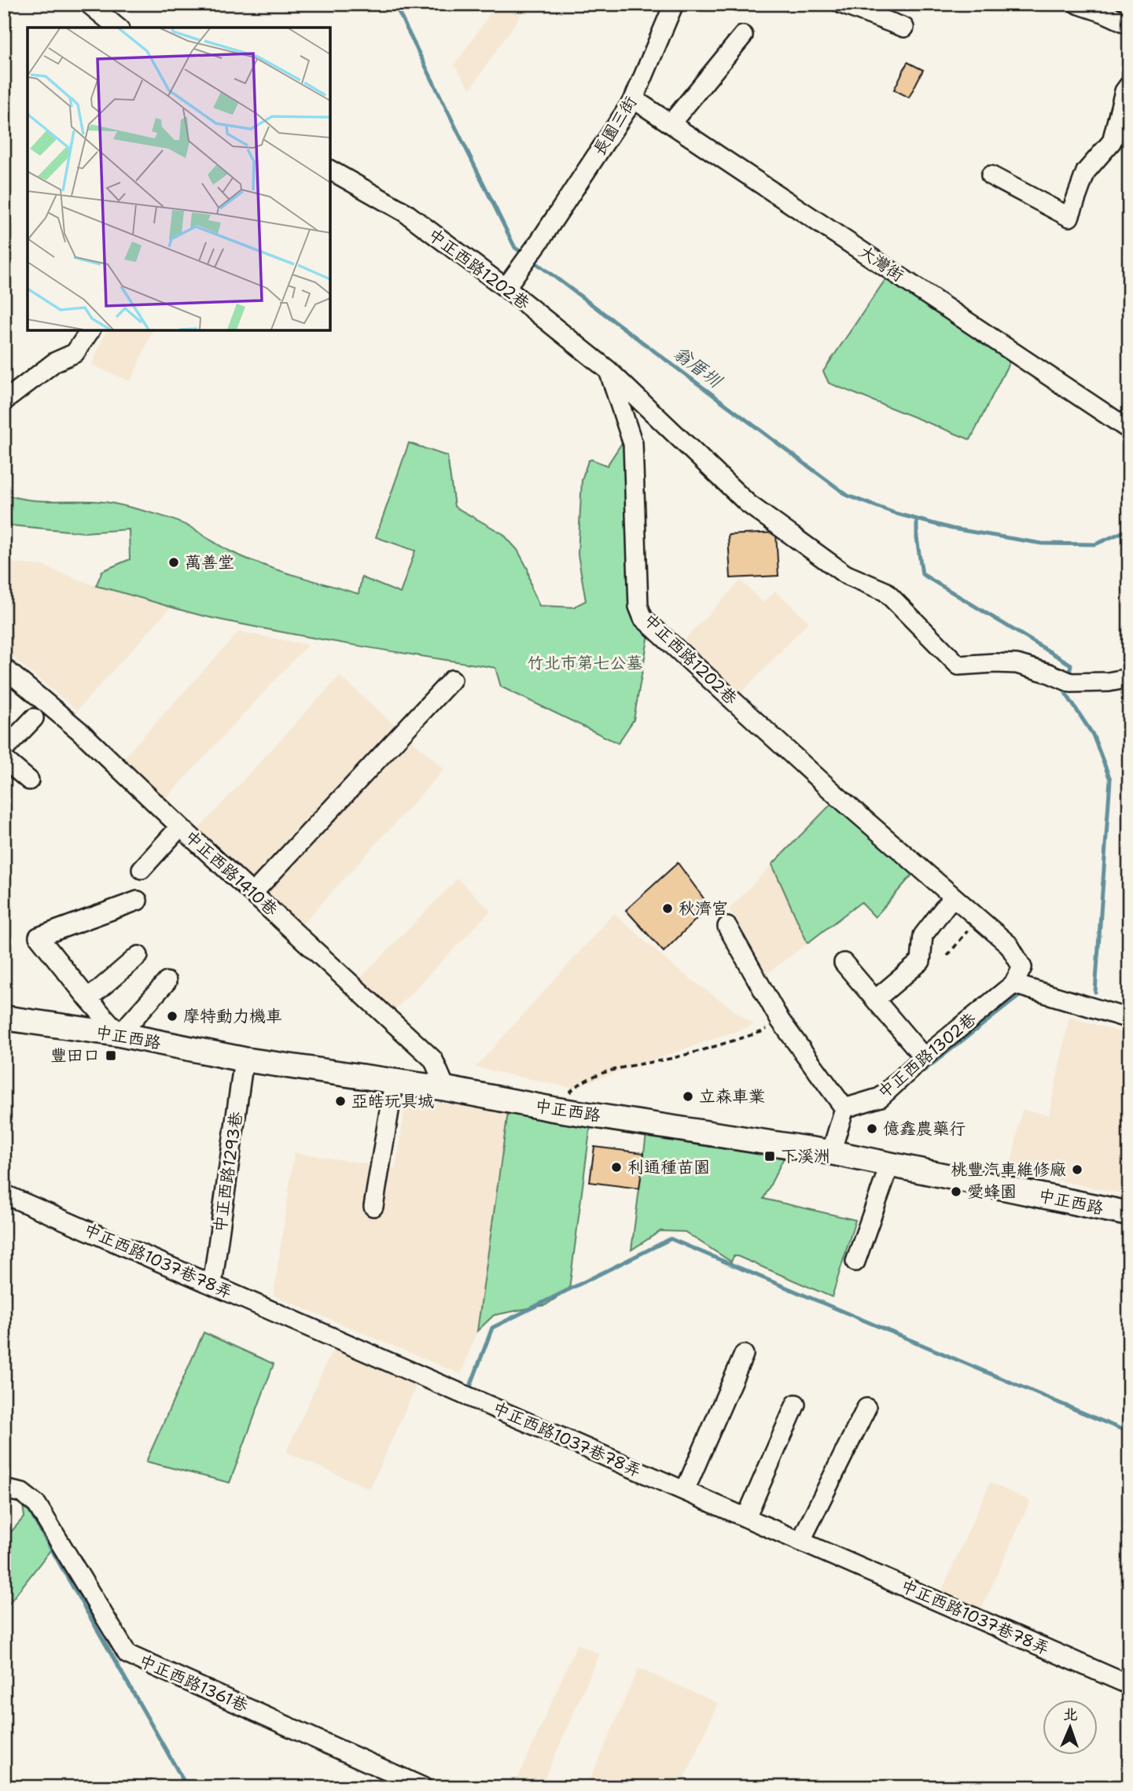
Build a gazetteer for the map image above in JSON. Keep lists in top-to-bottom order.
{
  "streets": {
    "main road": ["中正西路"],
    "street": [
      "長園三街",
      "大灣街",
      "中正西路1202巷",
      "中正西路1410巷",
      "中正西路1302巷",
      "中正西路1293巷",
      "中正西路1037巷78弄",
      "中正西路1361巷"
    ]
  },
  "crossings": [
    ["長園三街", "大灣街"],
    ["長園三街", "中正西路1202巷"],
    ["中正西路1202巷", "中正西路1302巷"],
    ["中正西路1410巷", "中正西路"],
    ["中正西路", "中正西路1293巷"],
    ["中正西路1293巷", "中正西路1037巷78弄"]
  ],
  "water": ["翁厝圳"],
  "parks": ["竹北市第七公墓"],
  "places": {
    "other": [
      "萬善堂",
      "秋濟宮",
      "摩特動力機車",
      "立森車業",
      "亞皓玩具城",
      "億鑫農藥行",
      "利通種苗園",
      "桃豐汽車維修廠",
      "愛蜂園"
    ],
    "transit": ["豐田口", "下溪洲"]
  },
  "north": "top"
}
